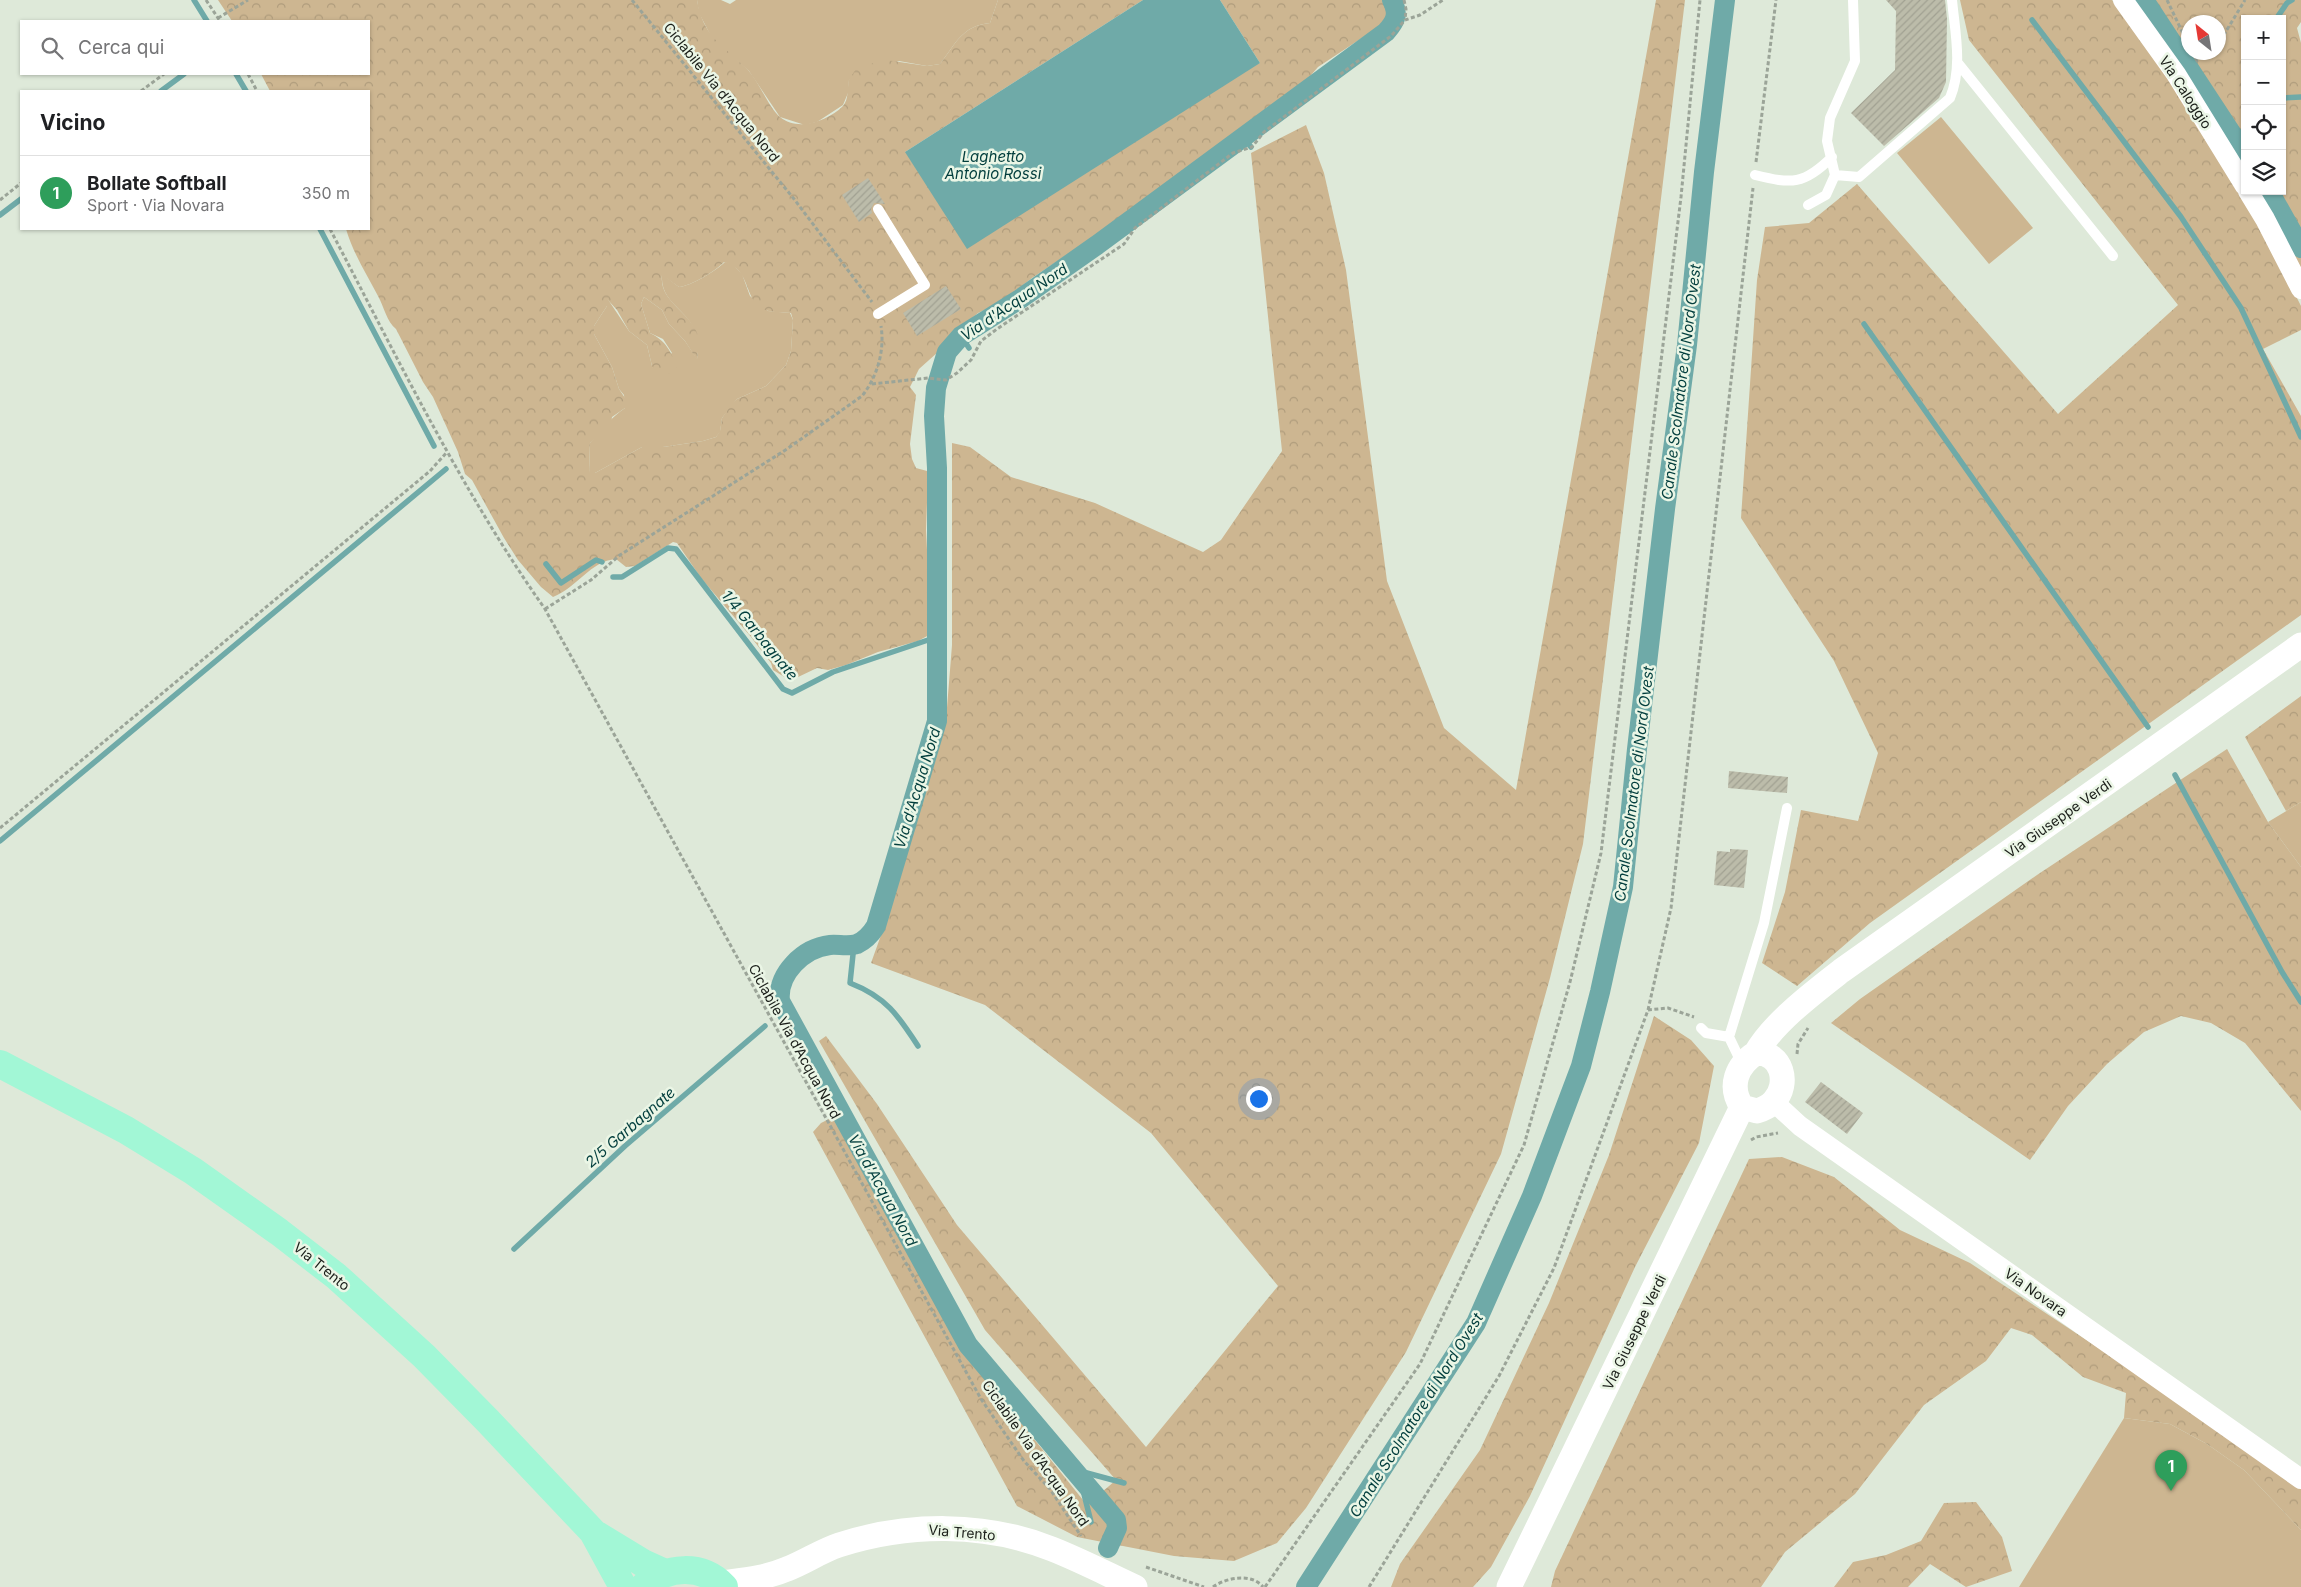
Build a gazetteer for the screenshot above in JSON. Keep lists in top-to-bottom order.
{
  "streets": {
    "main road": ["Via Trento"],
    "street": ["Via Caloggio", "Via Giuseppe Verdi", "Via Novara"],
    "path": ["Ciclabile Via d’Acqua Nord"]
  },
  "crossings": [
    ["Via Giuseppe Verdi", "Via Novara"]
  ],
  "water": [
    "Laghetto Antonio Rossi",
    "Via d'Acqua Nord",
    "Canale Scolmatore di Nord Ovest",
    "1/4 Garbagnate",
    "2/5 Garbagnate"
  ],
  "north": "top left",
  "page": {
    "map_buttons": ["+", "−"],
    "search": "Cerca qui",
    "heading": "Vicino",
    "list": [
      {
        "mark": "1",
        "name": "Bollate Softball",
        "note": "Sport · Via Novara",
        "value": "350 m"
      }
    ],
    "pins": "1"
  }
}
